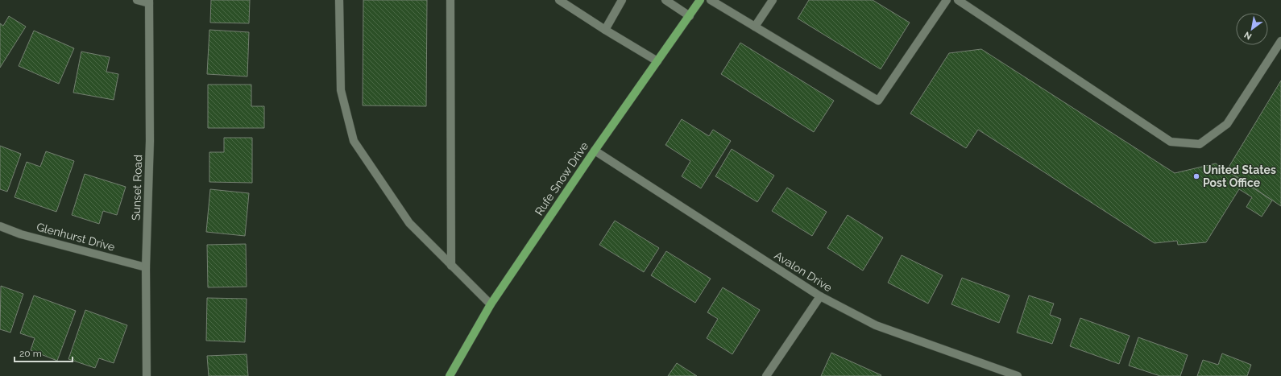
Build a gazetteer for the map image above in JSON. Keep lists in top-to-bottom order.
{
  "streets": {
    "main road": ["Rufe Snow Drive"],
    "street": ["Sunset Road", "Glenhurst Drive", "Avalon Drive"]
  },
  "crossings": [
    ["Rufe Snow Drive", "Avalon Drive"],
    ["Sunset Road", "Glenhurst Drive"]
  ],
  "places": ["United States Post Office"],
  "scale_bar": "20 m",
  "north": "bottom left"
}
